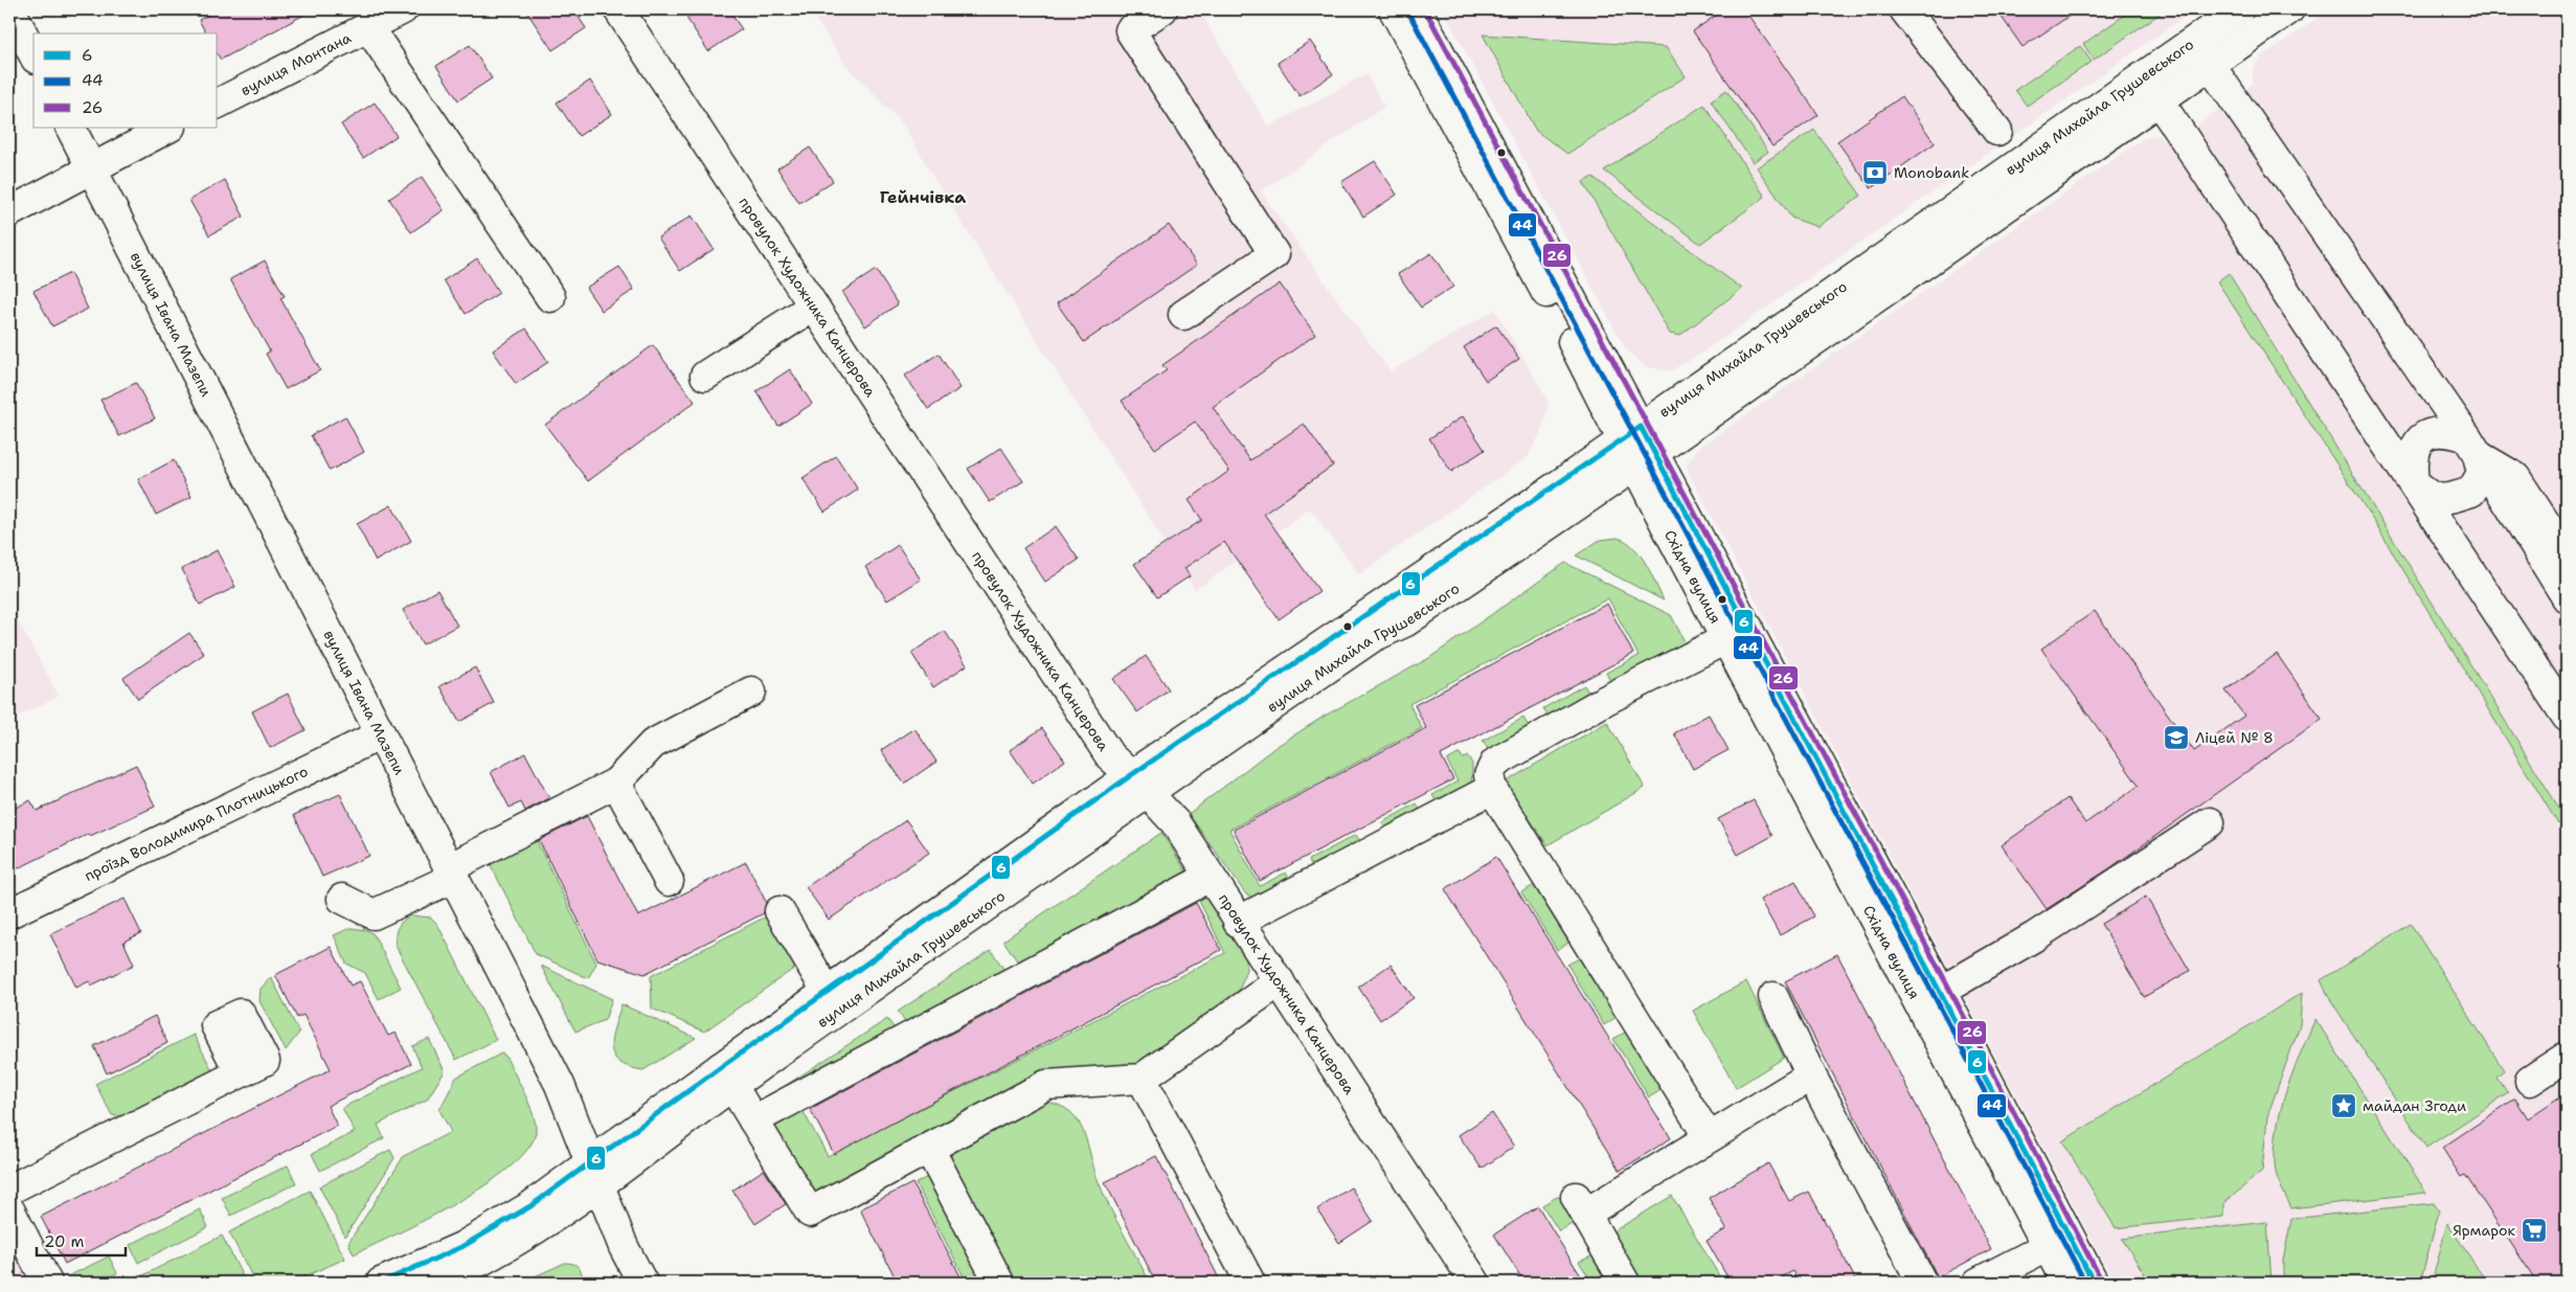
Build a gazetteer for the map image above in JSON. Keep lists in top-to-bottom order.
{
  "streets": {
    "main road": [
      "вулиця Монтана",
      "вулиця Михайла Грушевського",
      "провулок Художника Канцерова",
      "вулиця Івана Мазепи",
      "Східна вулиця",
      "проїзд Володимира Плотницького"
    ]
  },
  "crossings": [
    ["вулиця Михайла Грушевського", "провулок Художника Канцерова"],
    ["вулиця Михайла Грушевського", "вулиця Івана Мазепи"],
    ["вулиця Михайла Грушевського", "Східна вулиця"],
    ["вулиця Івана Мазепи", "проїзд Володимира Плотницького"]
  ],
  "districts": ["Гейнчівка"],
  "places": {
    "bank": ["Monobank"],
    "school or university": ["Ліцей № 8"],
    "place": ["майдан Згоди"],
    "supermarket": ["Ярмарок"]
  },
  "lines": ["transit line 26", "transit line 44", "transit line 6"],
  "legend": ["6", "44", "26"],
  "scale_bar": "20 m"
}
